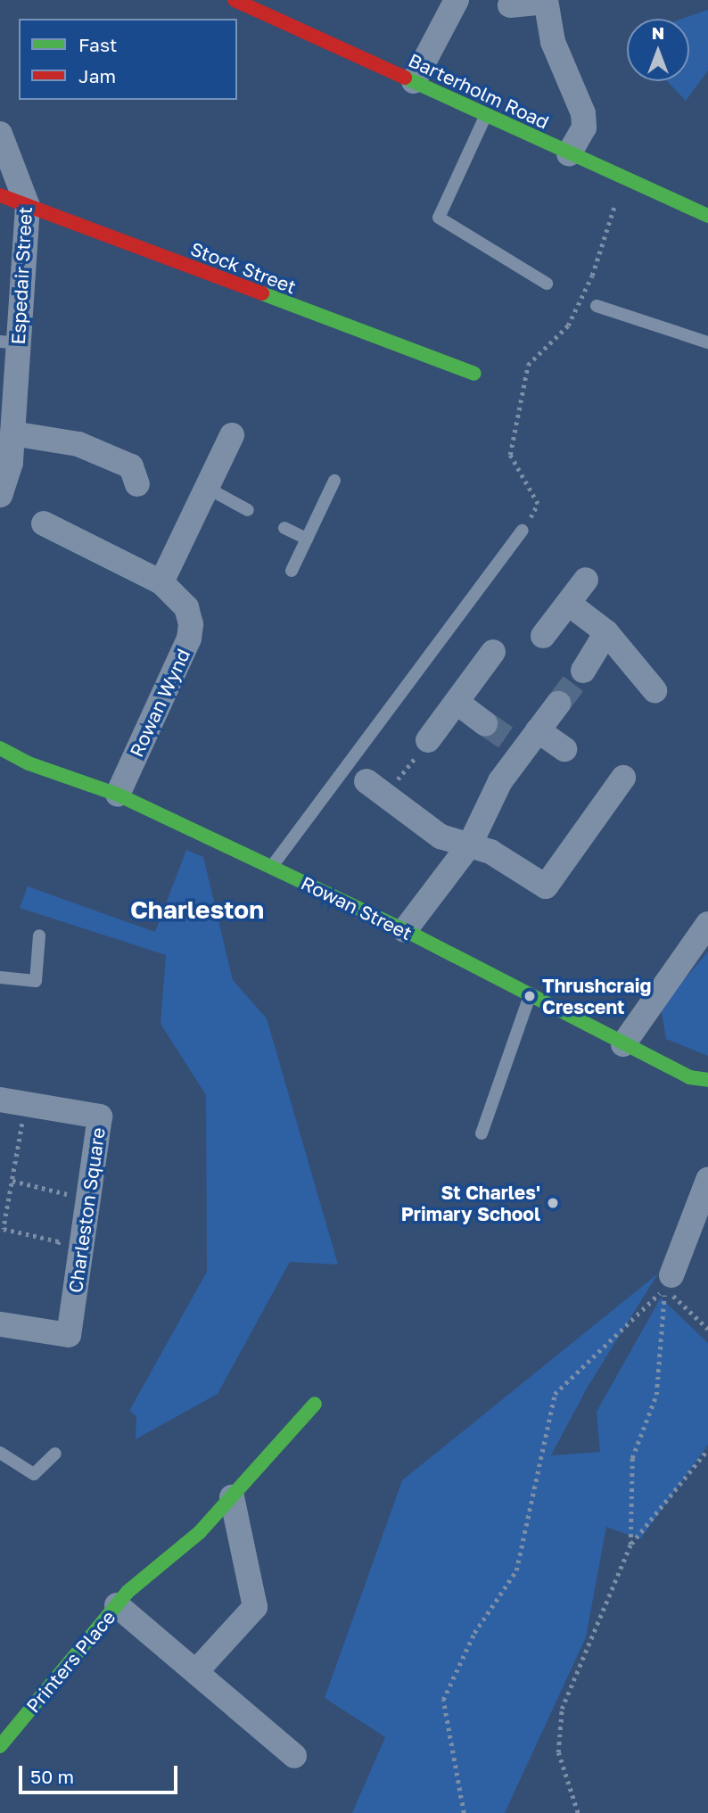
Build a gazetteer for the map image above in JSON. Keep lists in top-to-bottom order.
{
  "streets": {
    "street": [
      "Barterholm Road",
      "Stock Street",
      "Espedair Street",
      "Rowan Wynd",
      "Rowan Street",
      "Charleston Square",
      "Printers Place"
    ]
  },
  "crossings": [
    ["Stock Street", "Espedair Street"],
    ["Rowan Wynd", "Rowan Street"]
  ],
  "districts": ["Charleston"],
  "places": ["Thrushcraig Crescent", "St Charles' Primary School"],
  "legend": ["Fast", "Jam"],
  "scale_bar": "50 m",
  "north": "top"
}
